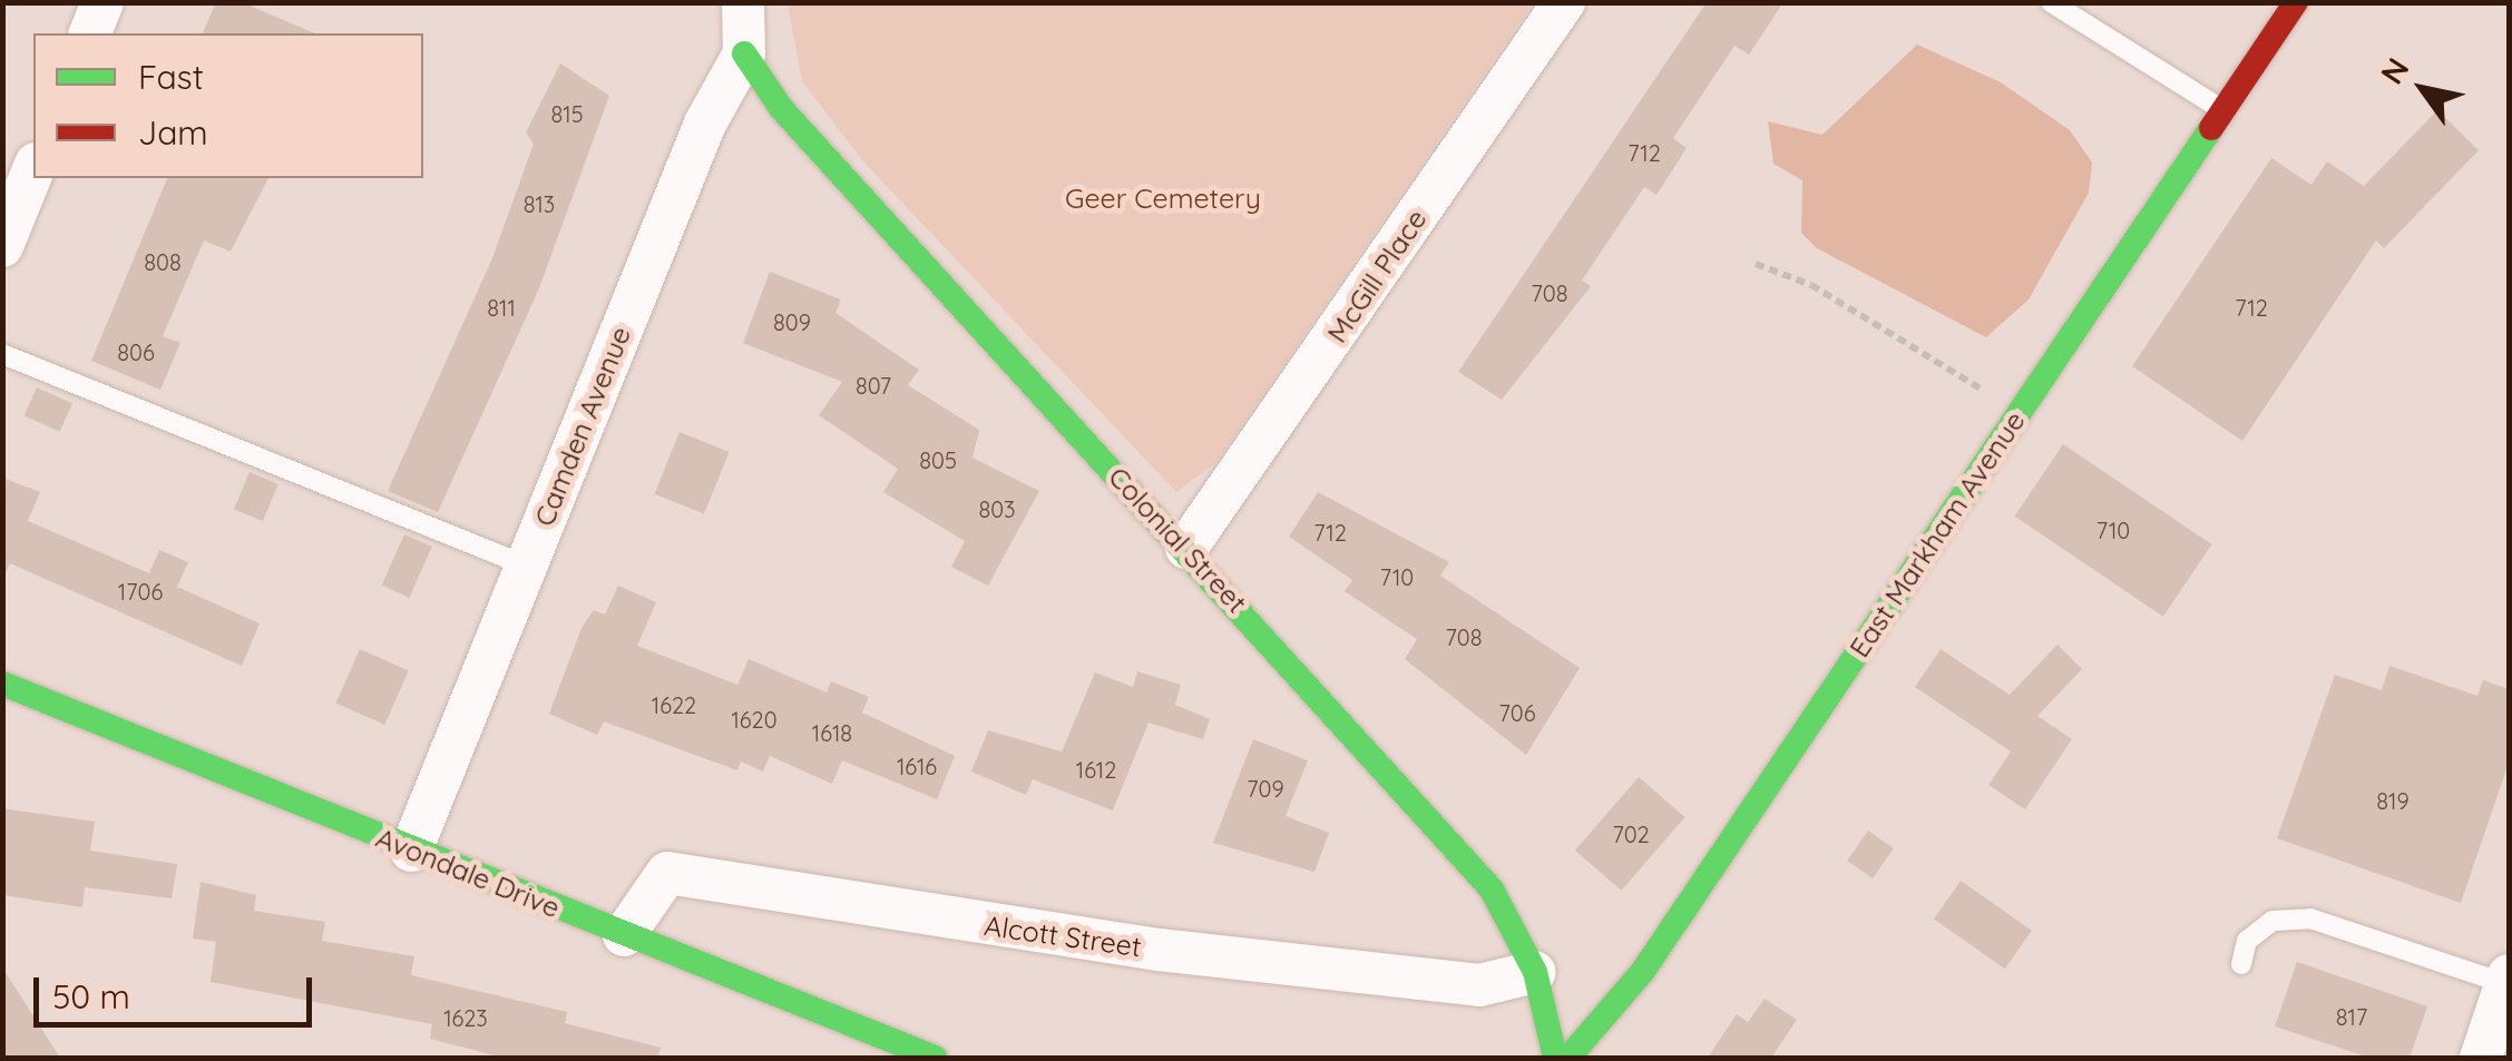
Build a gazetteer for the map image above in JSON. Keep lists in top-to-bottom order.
{
  "streets": {
    "street": [
      "McGill Place",
      "Camden Avenue",
      "East Markham Avenue",
      "Colonial Street",
      "Avondale Drive",
      "Alcott Street"
    ]
  },
  "crossings": [
    ["McGill Place", "Colonial Street"],
    ["Camden Avenue", "Colonial Street"],
    ["Camden Avenue", "Avondale Drive"],
    ["Colonial Street", "Alcott Street"],
    ["Avondale Drive", "Alcott Street"]
  ],
  "parks": ["Geer Cemetery"],
  "house_numbers": [
    "815",
    "712",
    "813",
    "808",
    "708",
    "811",
    "712",
    "809",
    "806",
    "807",
    "805",
    "803",
    "710",
    "712",
    "710",
    "1706",
    "708",
    "1622",
    "706",
    "1620",
    "1618",
    "1616",
    "1612",
    "709",
    "819",
    "702",
    "817",
    "1623"
  ],
  "legend": ["Fast", "Jam"],
  "scale_bar": "50 m",
  "north": "top left"
}
